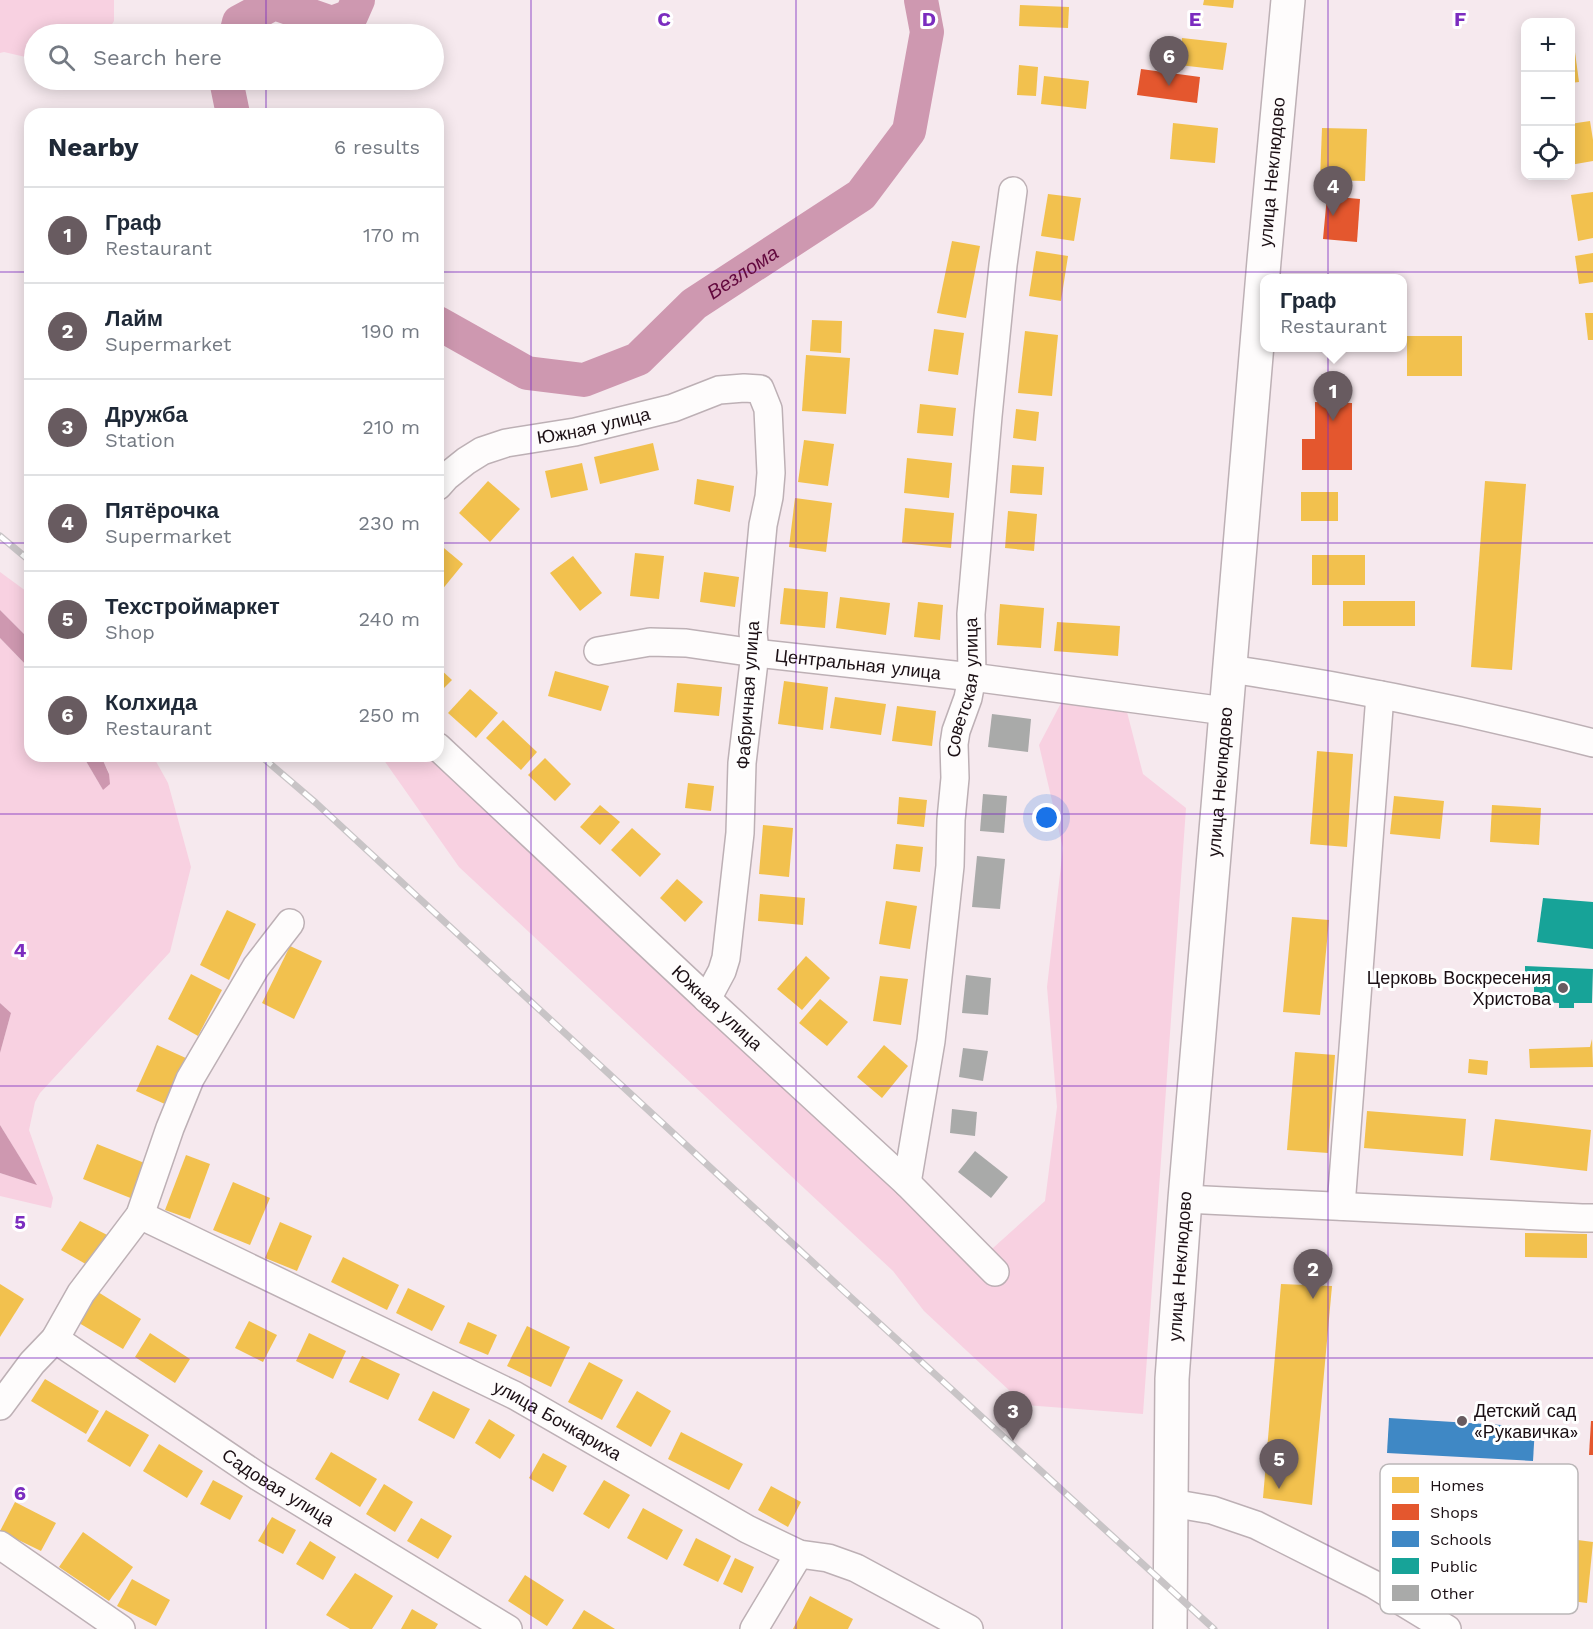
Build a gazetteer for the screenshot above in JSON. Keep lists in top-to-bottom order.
{
  "streets": {
    "main road": ["улица Неклюдово"],
    "street": [
      "Южная улица",
      "Центральная улица",
      "Советская улица",
      "Фабричная улица",
      "улица Бочкариха",
      "Садовая улица"
    ]
  },
  "crossings": [
    ["улица Неклюдово", "Центральная улица"],
    ["Южная улица", "Советская улица"],
    ["Южная улица", "Фабричная улица"],
    ["Центральная улица", "Советская улица"],
    ["Центральная улица", "Фабричная улица"]
  ],
  "water": ["Везлома"],
  "places": ["Церковь Воскресения Христова", "Детский сад «Рукавичка»"],
  "legend": [
    "Homes",
    "Shops",
    "Schools",
    "Public",
    "Other"
  ],
  "page": {
    "map_buttons": ["+", "−"],
    "search": "Search here",
    "pins": [
      "6",
      "4",
      "1",
      "2",
      "3",
      "5"
    ],
    "heading": ["Nearby", "6 results"],
    "list": [
      {
        "mark": "1",
        "name": "Граф",
        "note": "Restaurant",
        "value": "170 m"
      },
      {
        "mark": "2",
        "name": "Лайм",
        "note": "Supermarket",
        "value": "190 m"
      },
      {
        "mark": "3",
        "name": "Дружба",
        "note": "Station",
        "value": "210 m"
      },
      {
        "mark": "4",
        "name": "Пятёрочка",
        "note": "Supermarket",
        "value": "230 m"
      },
      {
        "mark": "5",
        "name": "Техстроймаркет",
        "note": "Shop",
        "value": "240 m"
      },
      {
        "mark": "6",
        "name": "Колхида",
        "note": "Restaurant",
        "value": "250 m"
      }
    ],
    "popup": ["Граф", "Restaurant"]
  },
  "grid": {
    "columns": [
      "C",
      "D",
      "E",
      "F"
    ],
    "rows": ["4", "5", "6"]
  }
}
